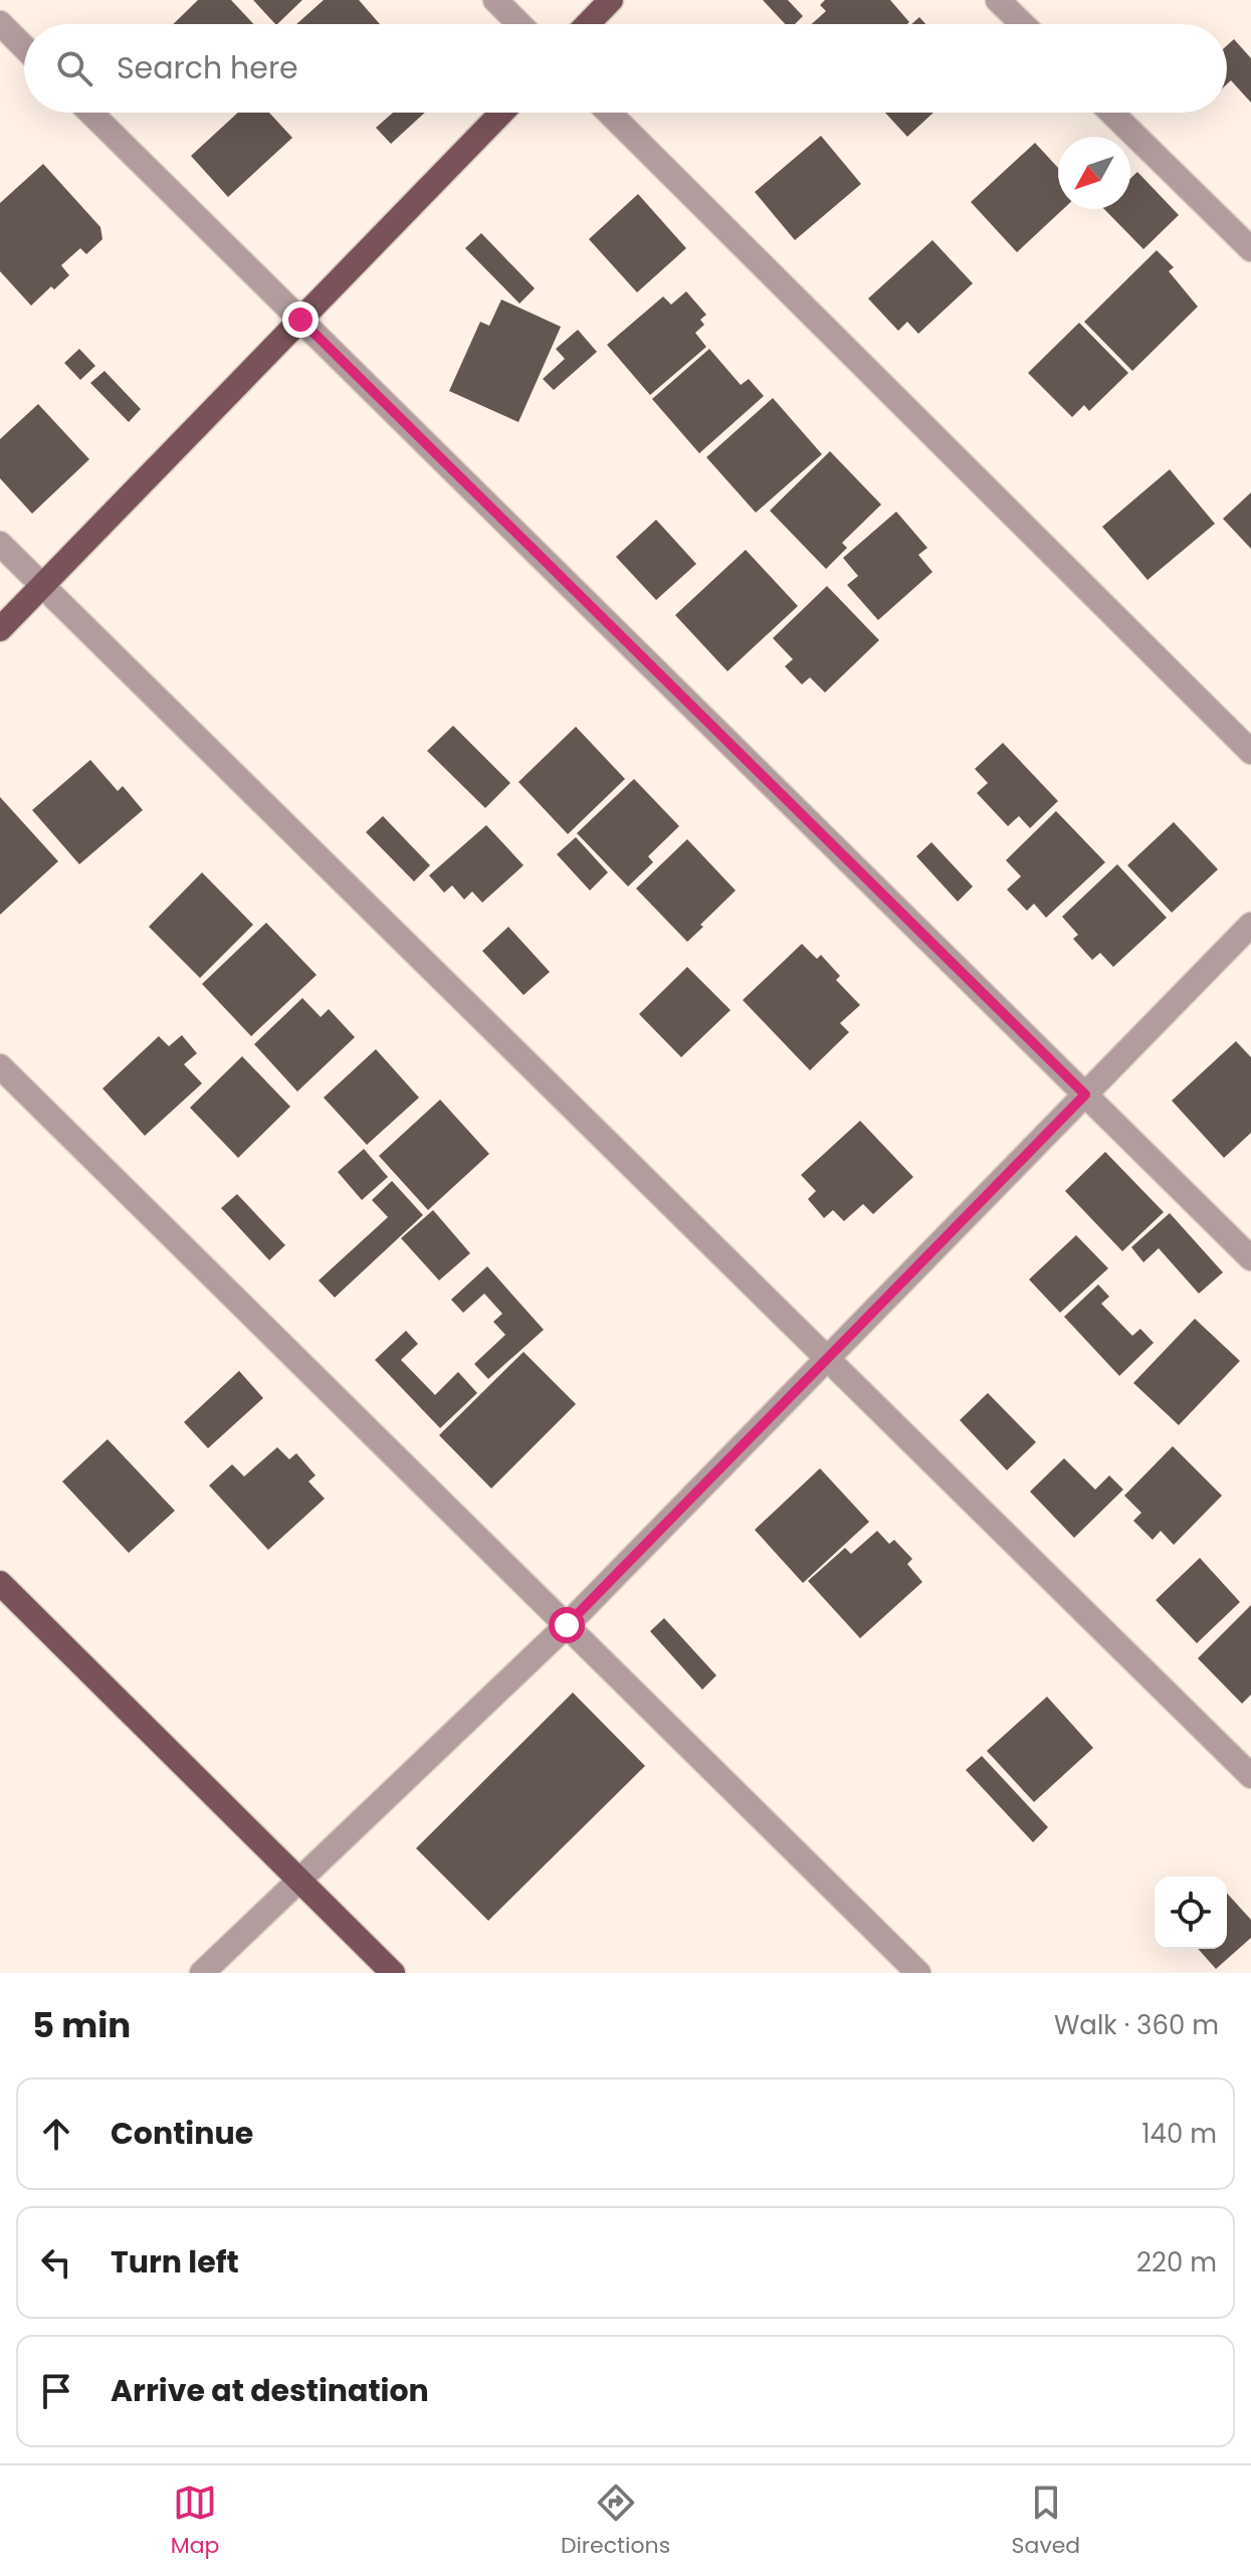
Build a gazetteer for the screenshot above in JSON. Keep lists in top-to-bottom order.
{
  "north": "bottom left",
  "page": {
    "search": "Search here",
    "heading": ["5 min", "Walk · 360 m"],
    "list": [
      ["Continue", "140 m"],
      ["Turn left", "220 m"],
      "Arrive at destination"
    ],
    "nav": ["Map", "Directions", "Saved"]
  }
}
